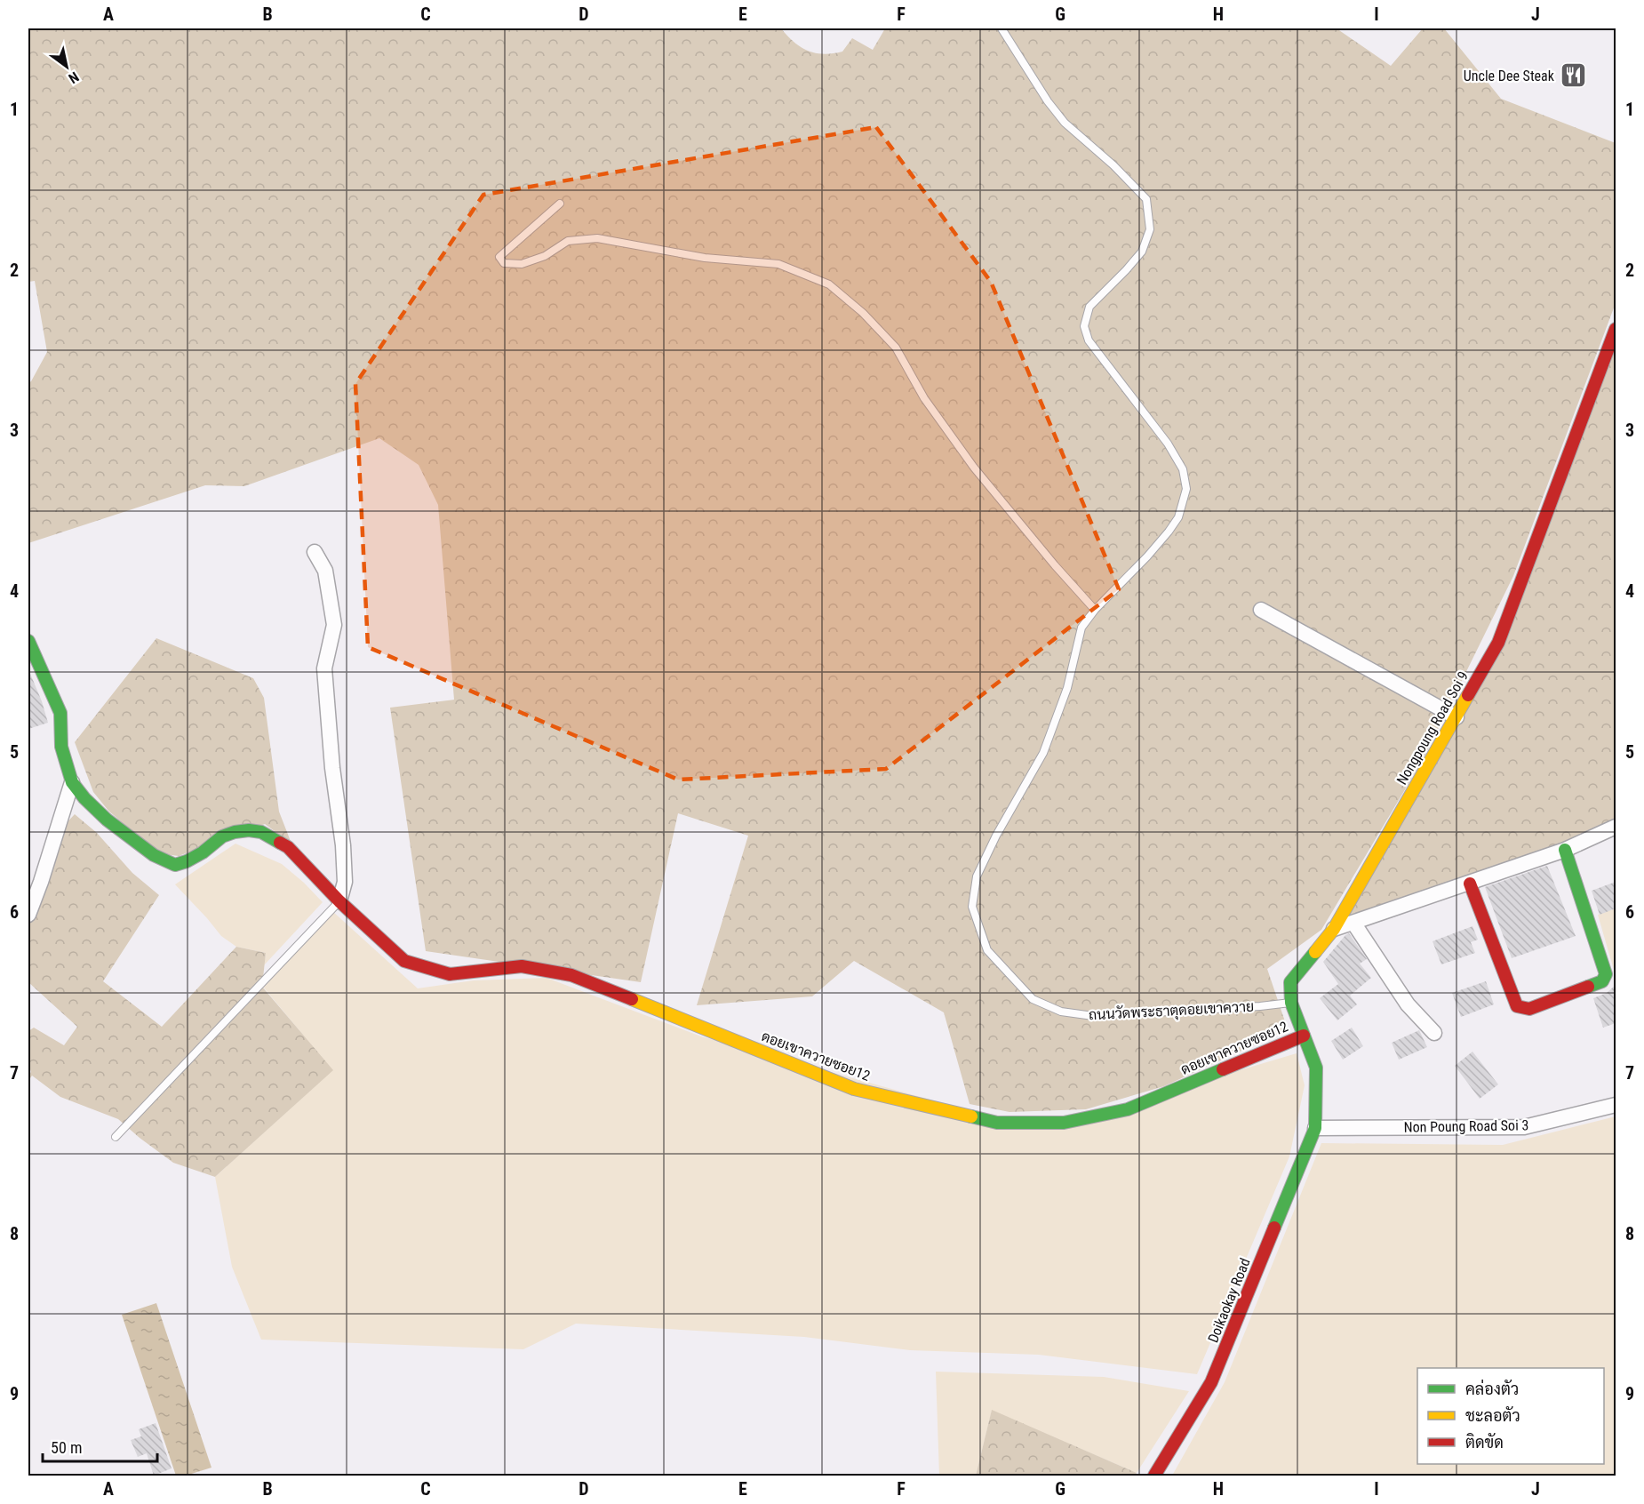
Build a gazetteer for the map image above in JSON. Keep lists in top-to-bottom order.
{
  "streets": {
    "street": [
      "Nongpoung Road Soi 9",
      "ดอยเขาควายซอย12",
      "Non Poung Road Soi 3",
      "Doikaokay Road"
    ],
    "lane": ["ถนนวัดพระธาตุดอยเขาควาย"]
  },
  "crossings": [
    ["Nongpoung Road Soi 9", "ถนนวัดพระธาตุดอยเขาควาย"],
    ["Nongpoung Road Soi 9", "ดอยเขาควายซอย12"],
    ["Nongpoung Road Soi 9", "Non Poung Road Soi 3"],
    ["Nongpoung Road Soi 9", "Doikaokay Road"],
    ["Non Poung Road Soi 3", "Doikaokay Road"]
  ],
  "places": {
    "restaurant": ["Uncle Dee Steak"]
  },
  "legend": ["คล่องตัว", "ชะลอตัว", "ติดขัด"],
  "scale_bar": "50 m",
  "north": "bottom right",
  "grid": {
    "columns": [
      "A",
      "B",
      "C",
      "D",
      "E",
      "F",
      "G",
      "H",
      "I",
      "J"
    ],
    "rows": [
      "1",
      "2",
      "3",
      "4",
      "5",
      "6",
      "7",
      "8",
      "9"
    ]
  }
}
